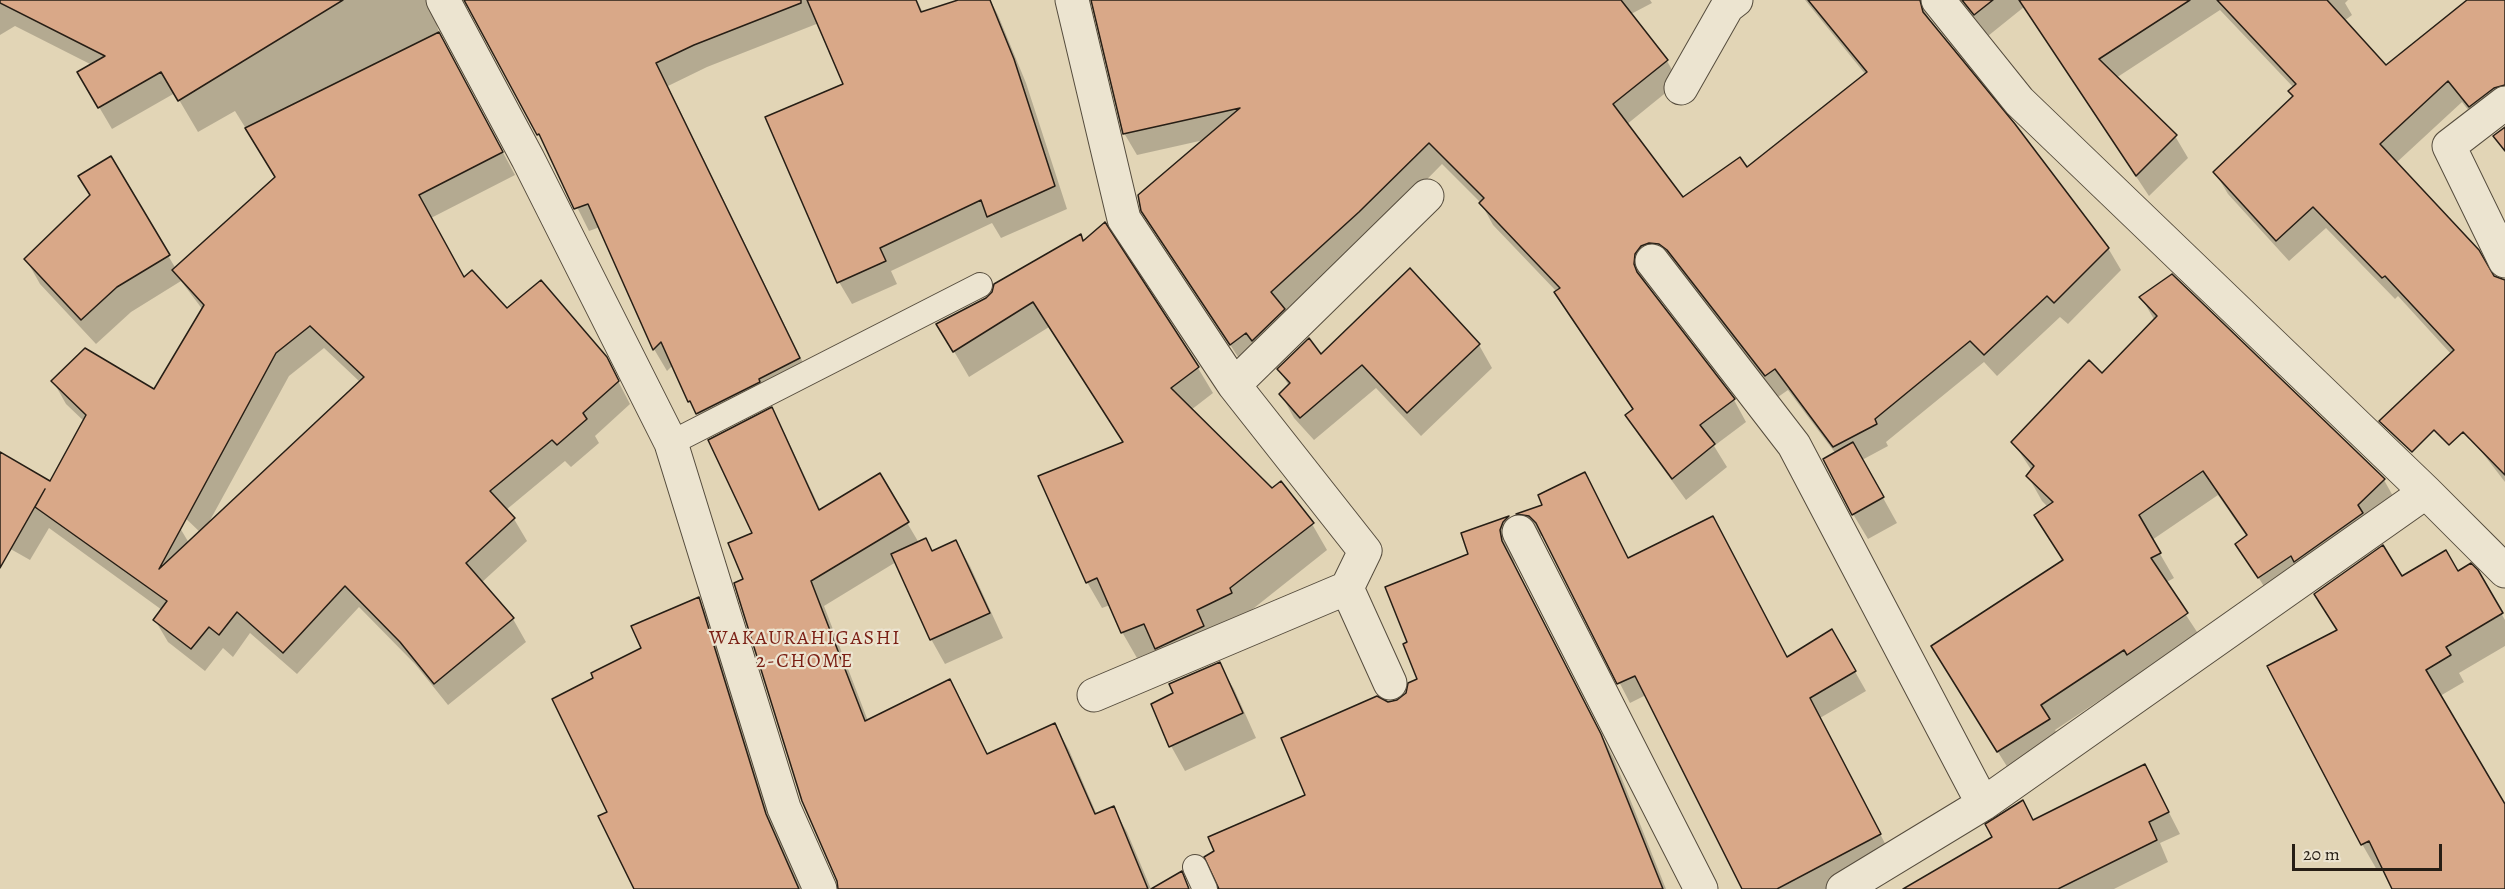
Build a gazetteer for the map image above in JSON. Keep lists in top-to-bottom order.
{
  "districts": ["WAKAURAHIGASHI 2-CHOME"],
  "scale_bar": "20 m"
}
